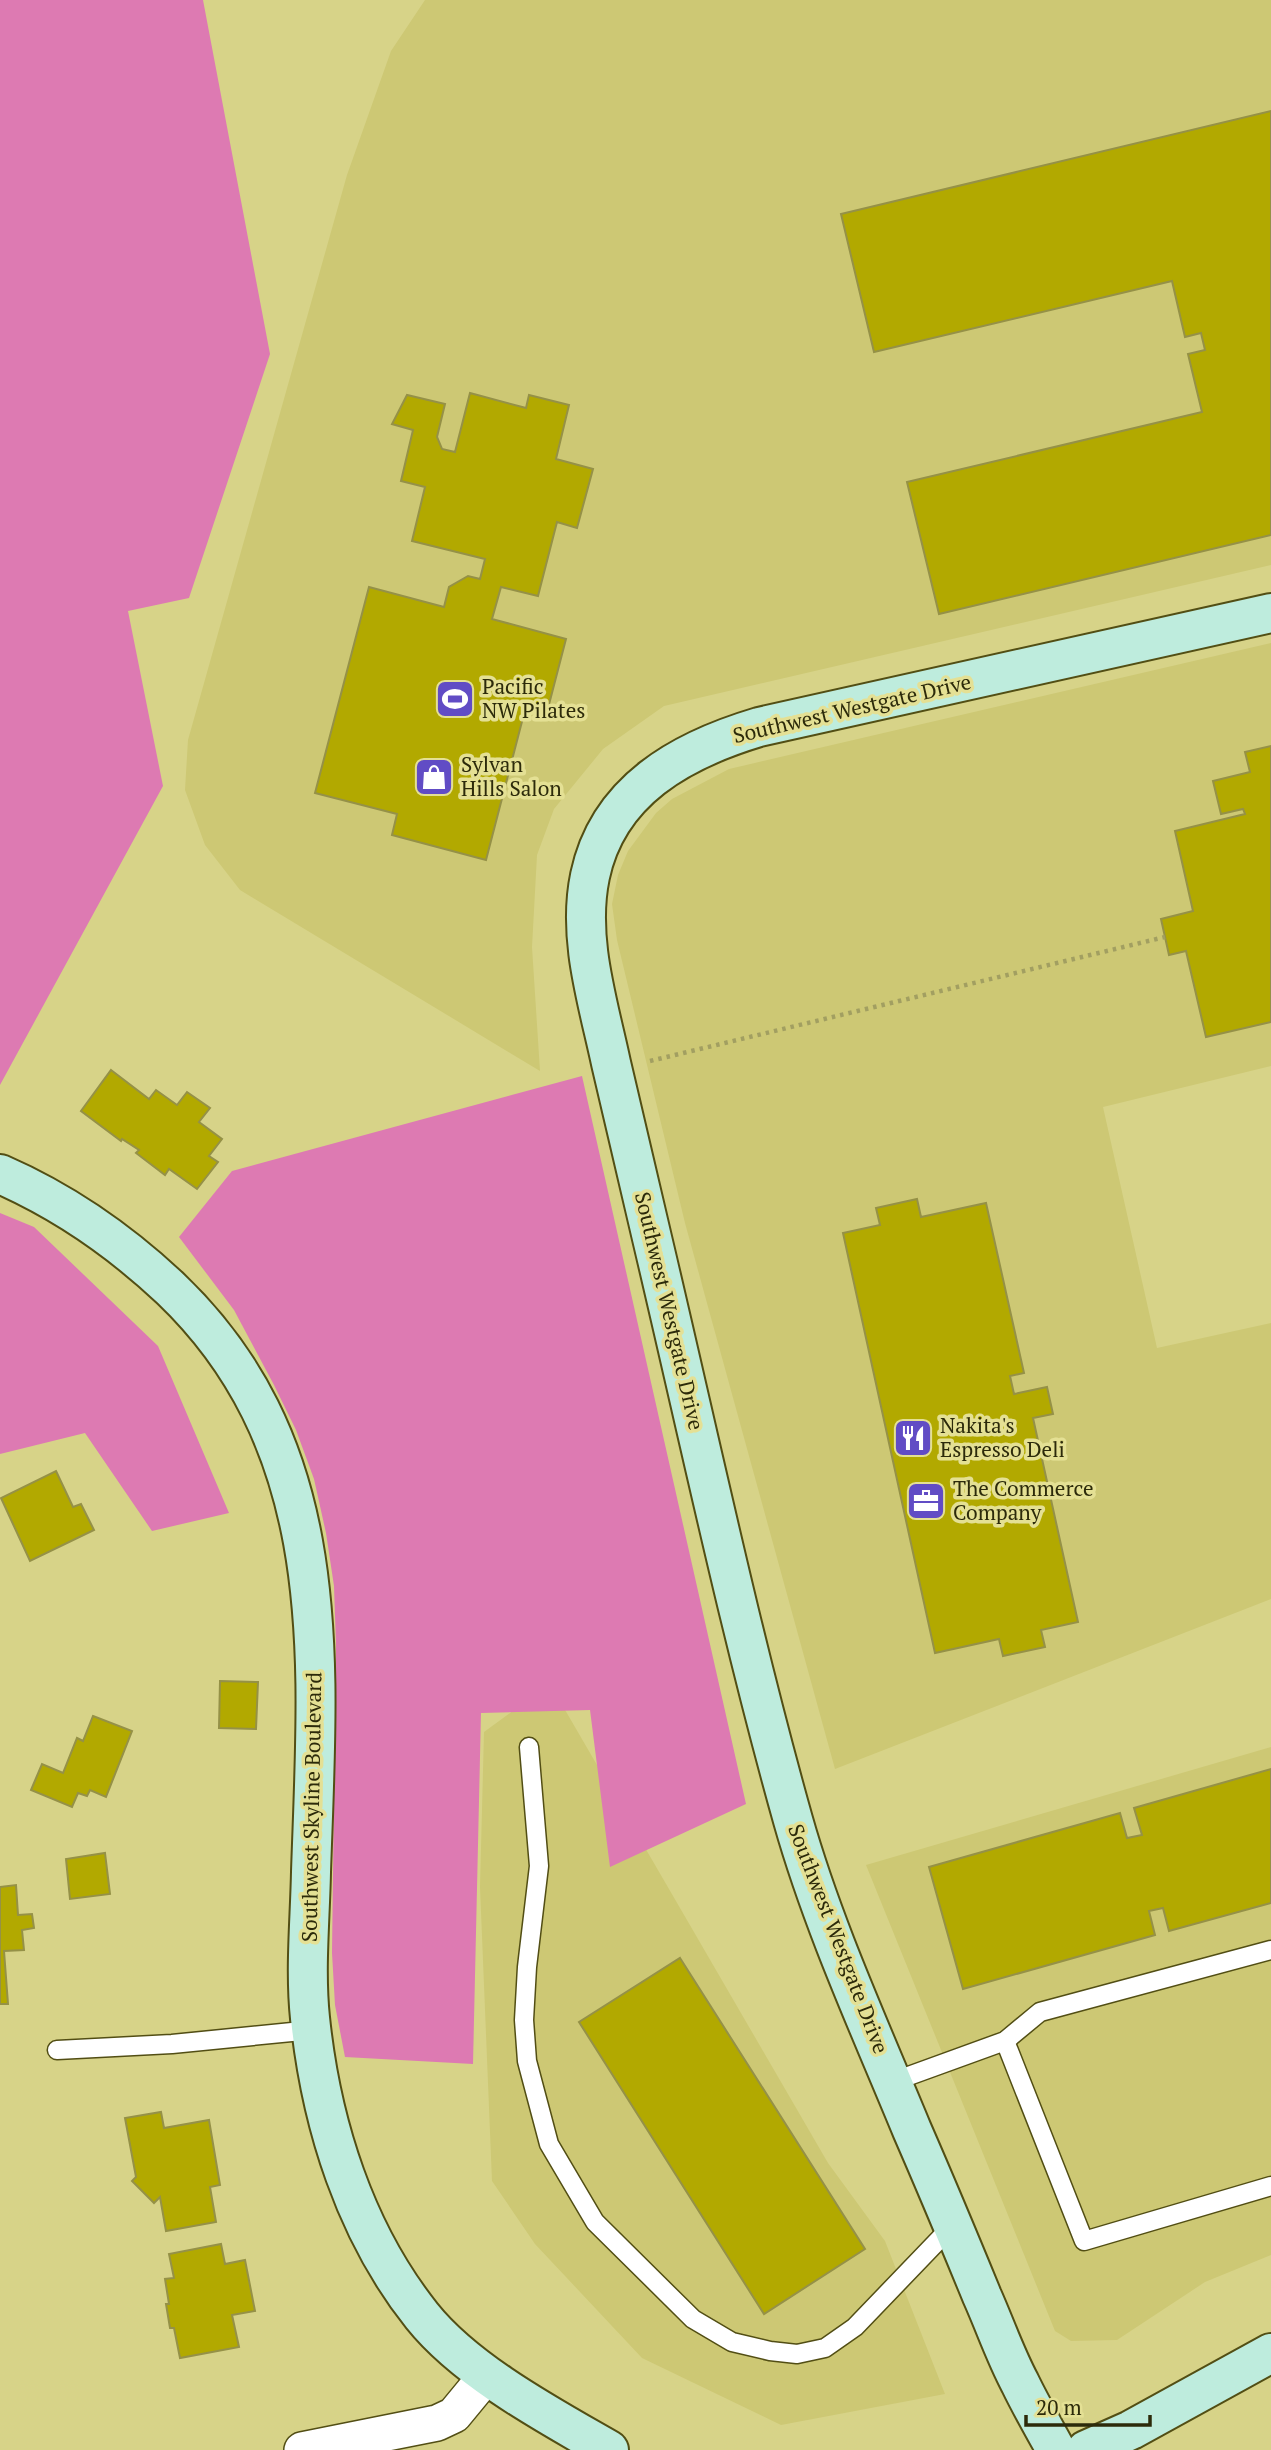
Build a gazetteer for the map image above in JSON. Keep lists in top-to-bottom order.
{
  "streets": {
    "street": ["Southwest Westgate Drive", "Southwest Skyline Boulevard"]
  },
  "places": {
    "sports": ["Pacific NW Pilates"],
    "shop": ["Sylvan Hills Salon"],
    "restaurant": ["Nakita's Espresso Deli"],
    "office": ["The Commerce Company"]
  },
  "scale_bar": "20 m"
}
